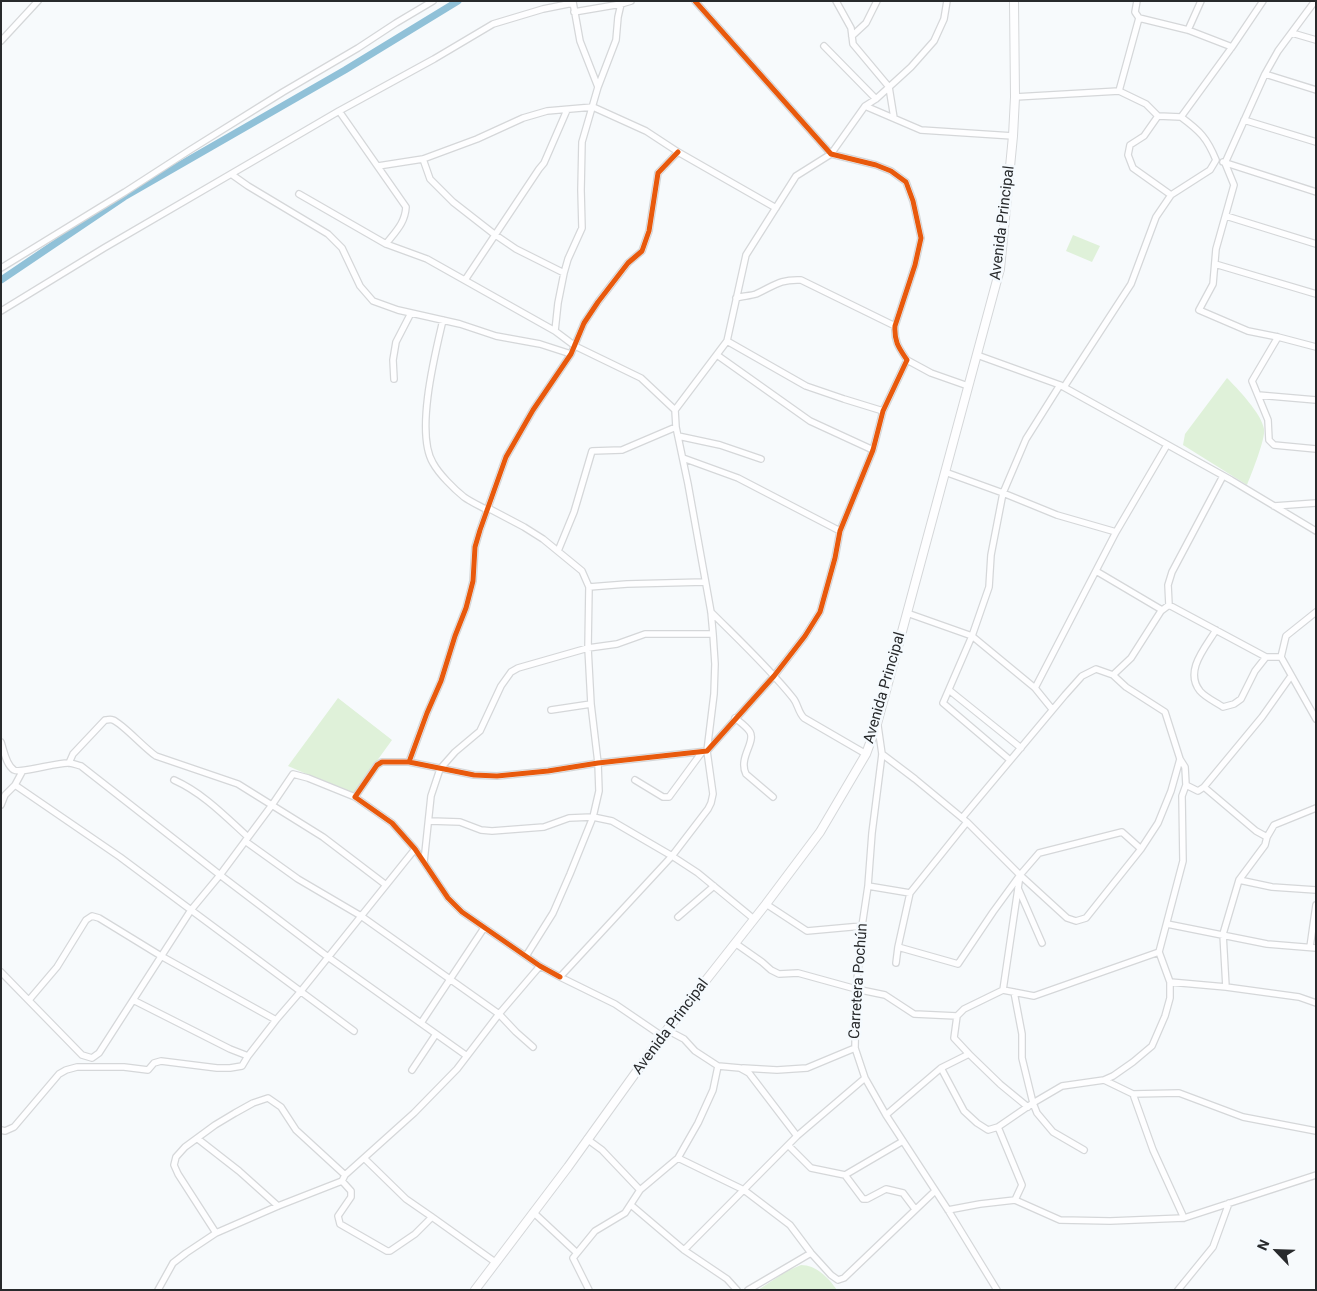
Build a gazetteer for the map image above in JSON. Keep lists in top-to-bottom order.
{
  "streets": {
    "main road": ["Avenida Principal"],
    "street": ["Carretera Pochún"]
  },
  "crossings": [
    ["Avenida Principal", "Carretera Pochún"]
  ],
  "north": "top left"
}
